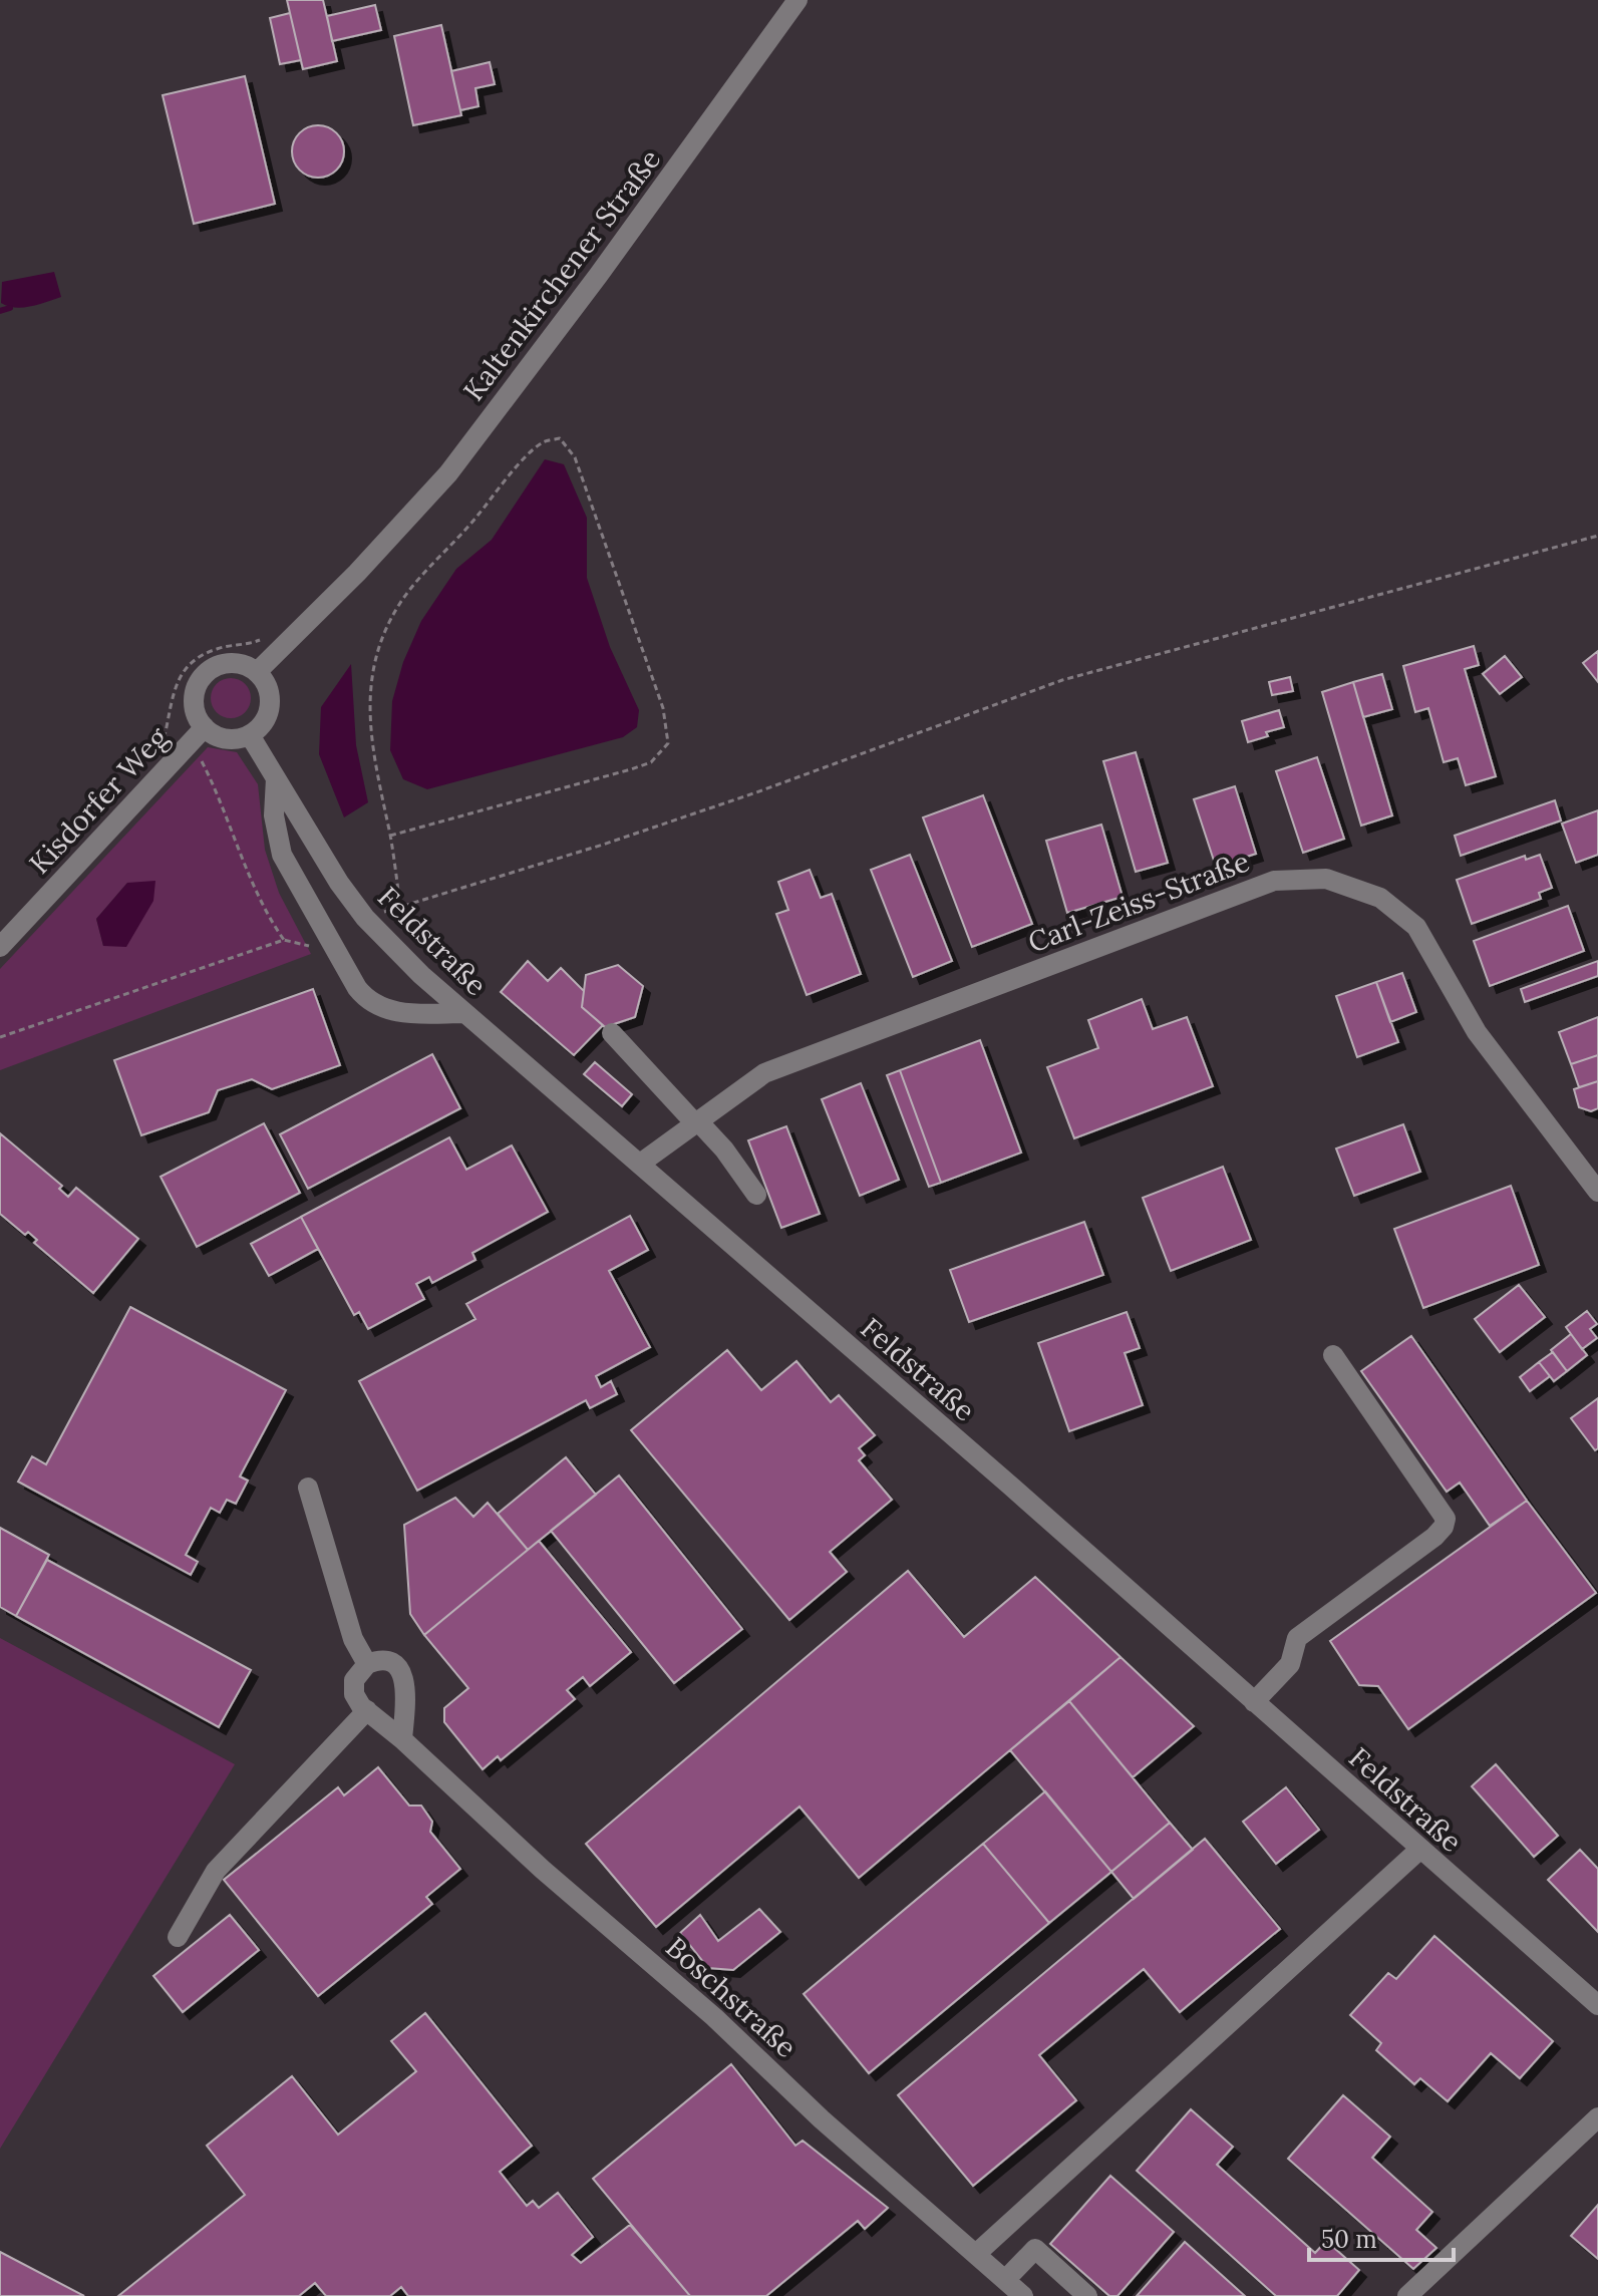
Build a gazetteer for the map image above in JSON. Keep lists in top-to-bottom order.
{
  "streets": {
    "street": [
      "Kaltenkirchener Straße",
      "Kisdorfer Weg",
      "Carl-Zeiss-Straße",
      "Feldstraße",
      "Boschstraße"
    ]
  },
  "crossings": [
    ["Kaltenkirchener Straße", "Kisdorfer Weg"],
    ["Kaltenkirchener Straße", "Feldstraße"],
    ["Kisdorfer Weg", "Feldstraße"],
    ["Carl-Zeiss-Straße", "Feldstraße"]
  ],
  "scale_bar": "50 m"
}
